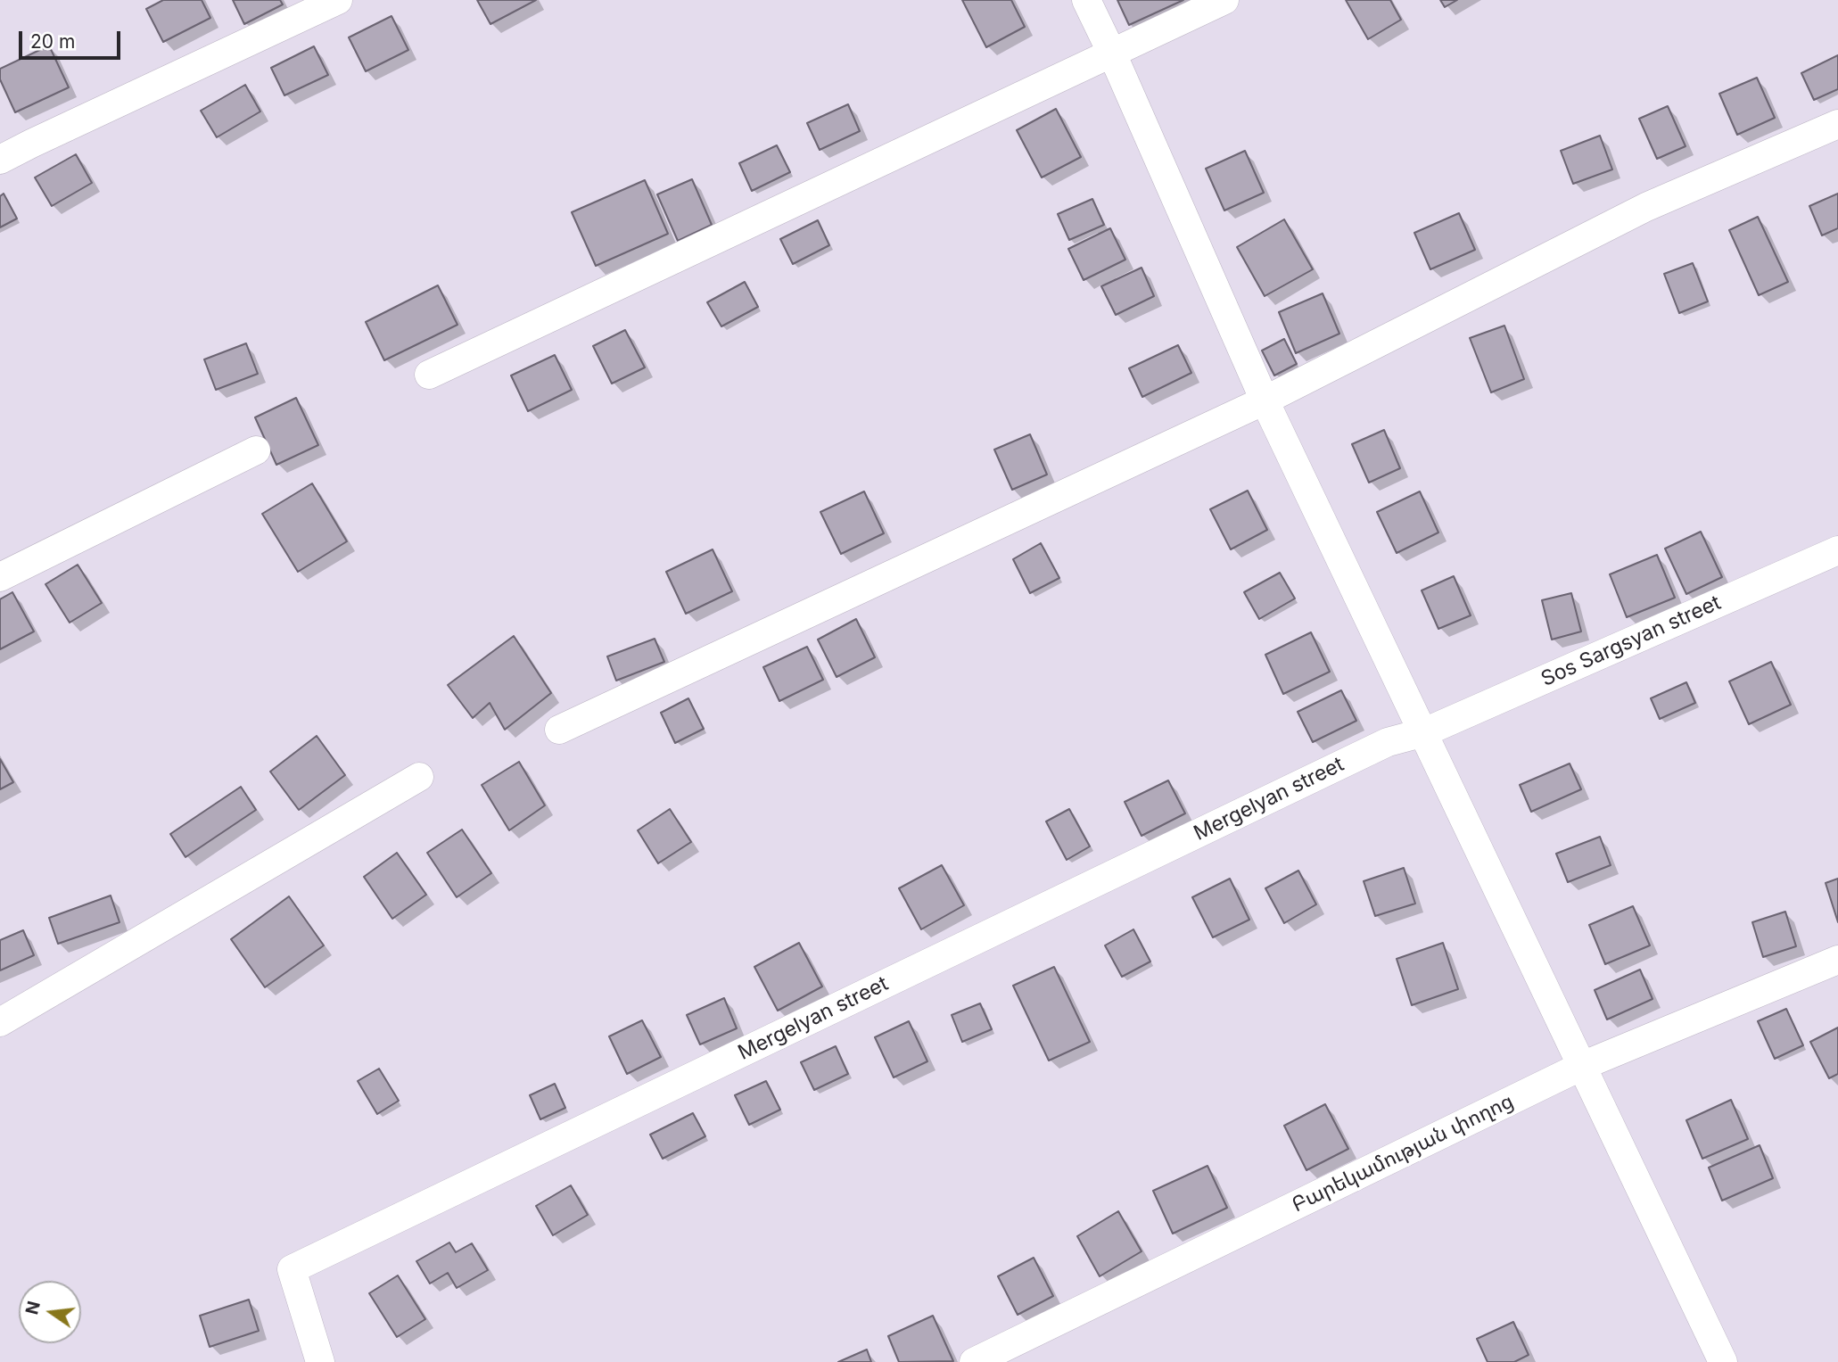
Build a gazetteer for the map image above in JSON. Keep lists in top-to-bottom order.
{
  "streets": {
    "street": ["Sos Sargsyan street", "Mergelyan street", "Բարեկամության փողոց"]
  },
  "crossings": [
    ["Sos Sargsyan street", "Mergelyan street"]
  ],
  "scale_bar": "20 m",
  "north": "left"
}
